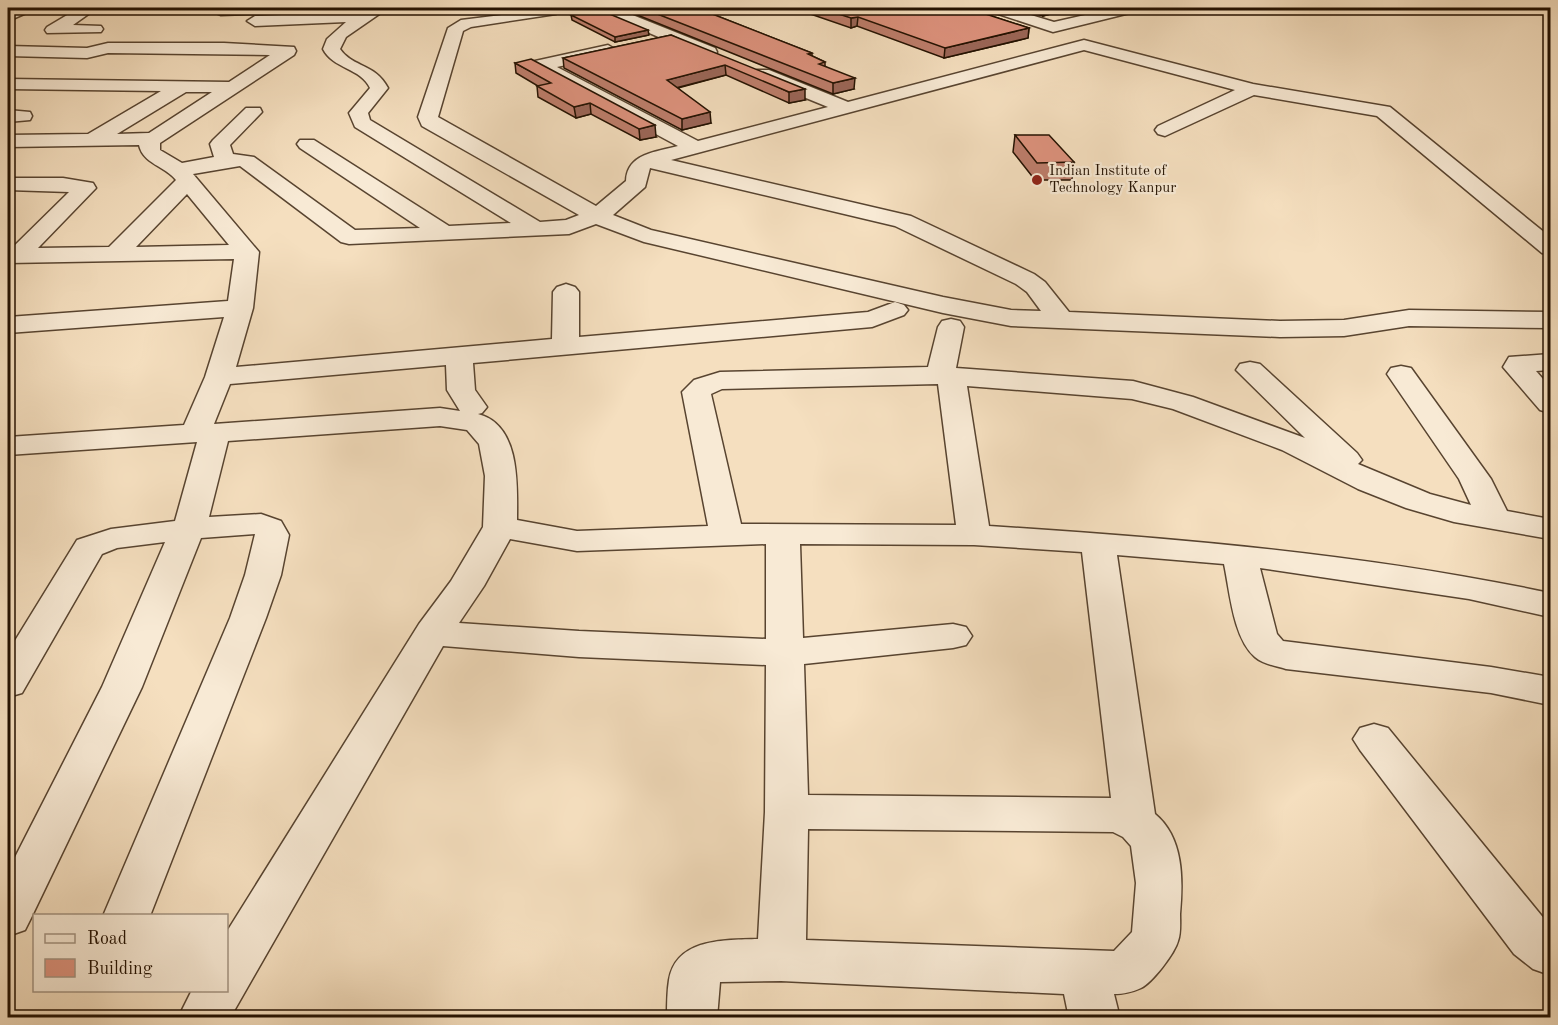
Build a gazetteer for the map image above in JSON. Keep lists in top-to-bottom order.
{
  "places": ["Indian Institute of Technology Kanpur"],
  "legend": ["Road", "Building"]
}
